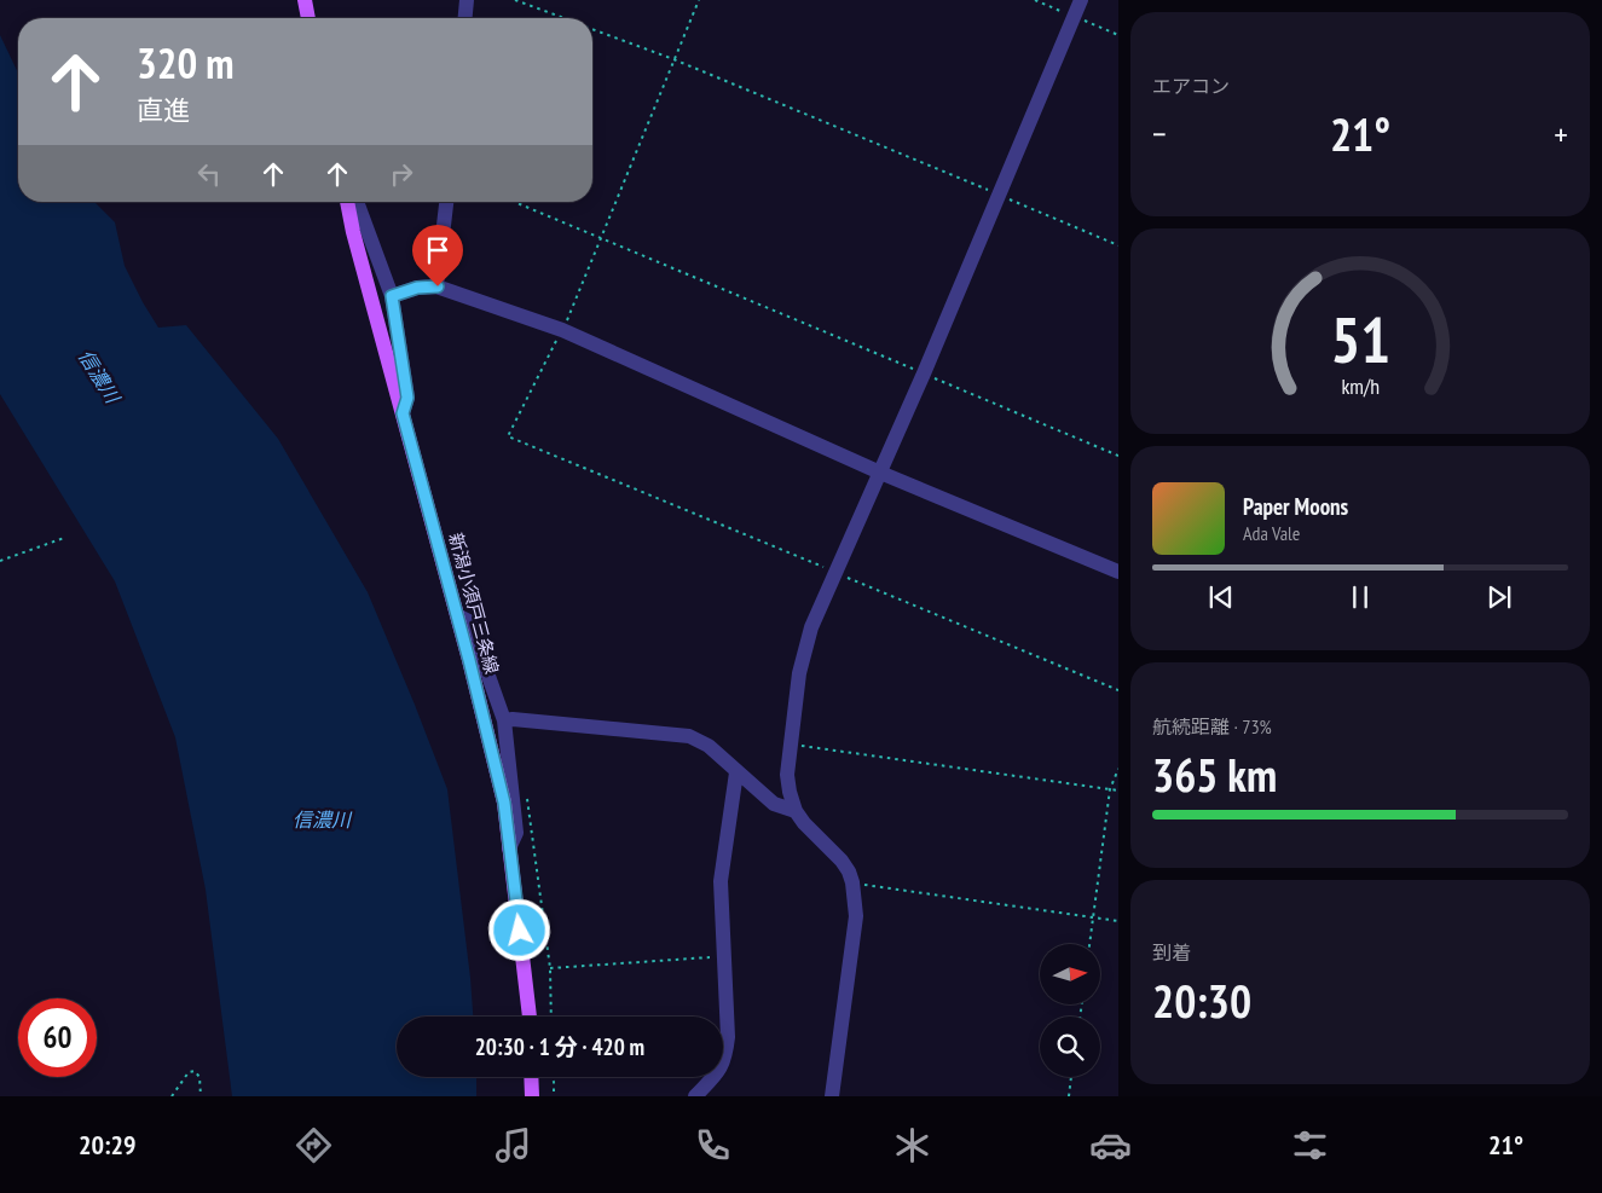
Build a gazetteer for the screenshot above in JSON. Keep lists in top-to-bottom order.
{
  "streets": {
    "main road": ["新潟小須戸三条線"]
  },
  "water": ["信濃川"],
  "north": "right",
  "page": {
    "tile": [
      "エアコン",
      ["航続距離 · 73%", "365 km"],
      ["到着", "20:30"]
    ],
    "turn": ["320 m", "直進"],
    "heat": ["−", "21°", "+"],
    "song": ["Paper Moons", "Ada Vale"],
    "limit": "60",
    "trip": "20:30 · 1 分 · 420 m",
    "tabs": ["20:29", "21°"],
    "gauge": ["51", "km/h"]
  }
}
